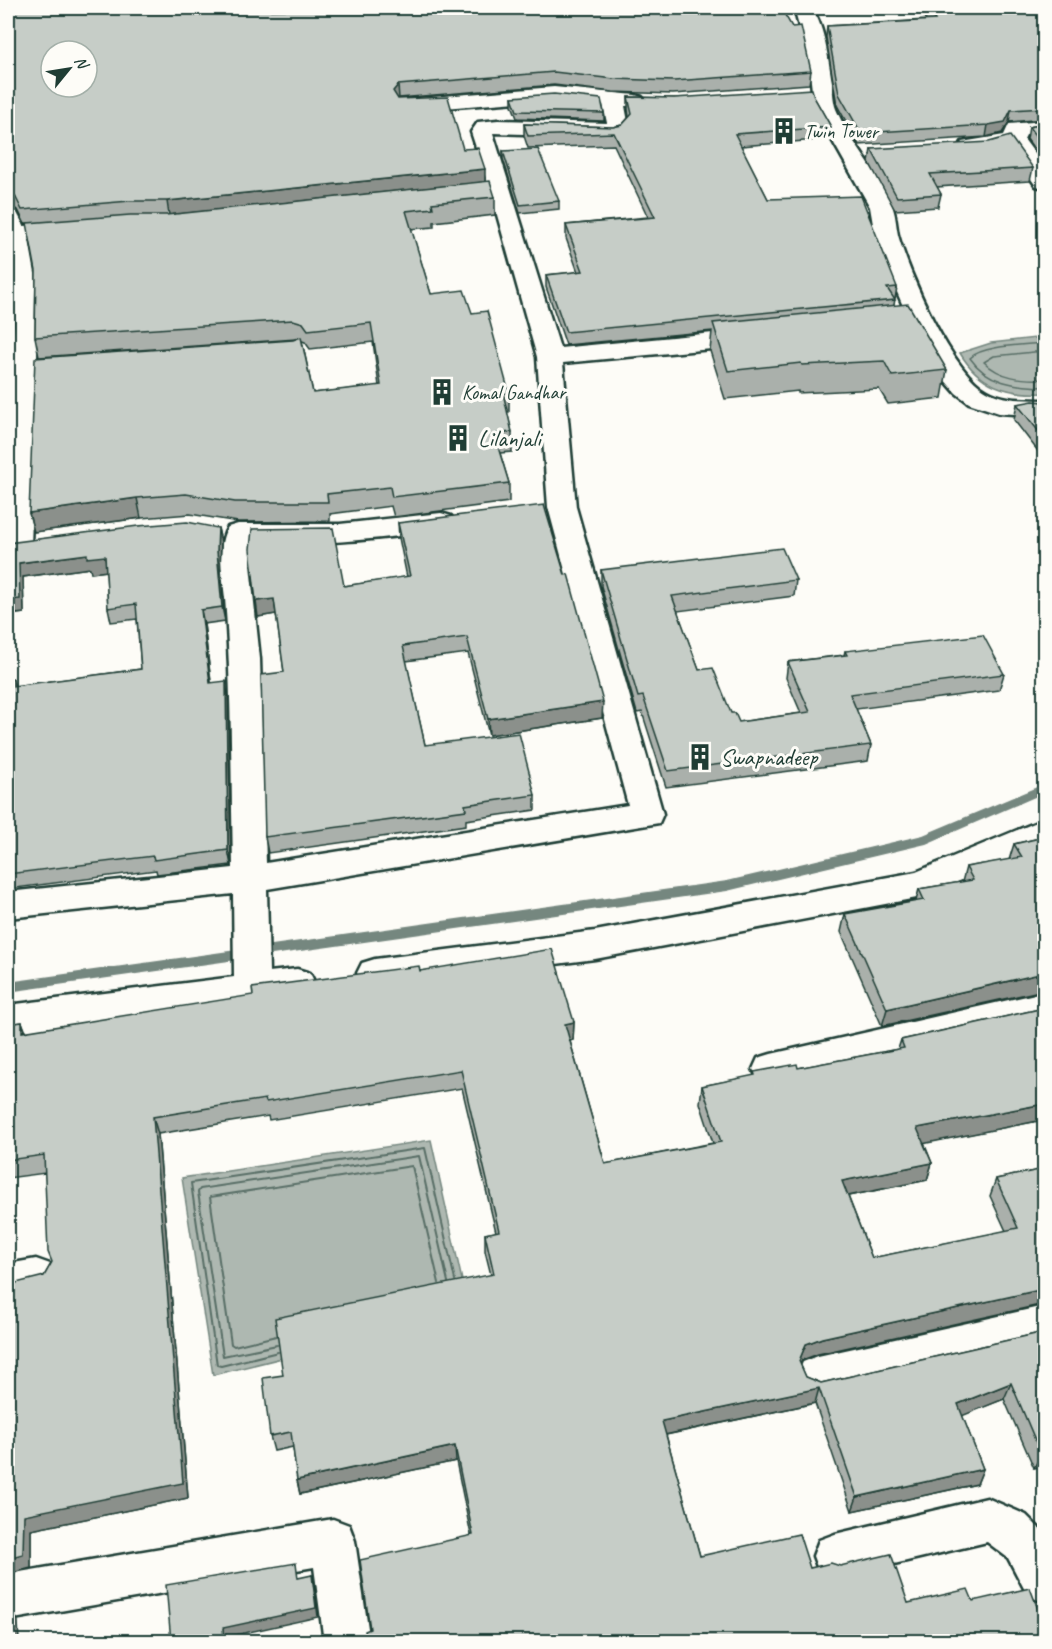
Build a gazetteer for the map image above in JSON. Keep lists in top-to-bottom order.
{
  "places": {
    "building": [
      "Twin Tower",
      "Komal Gandhar",
      "Lilanjali",
      "Swapnadeep"
    ]
  },
  "north": "top right"
}
